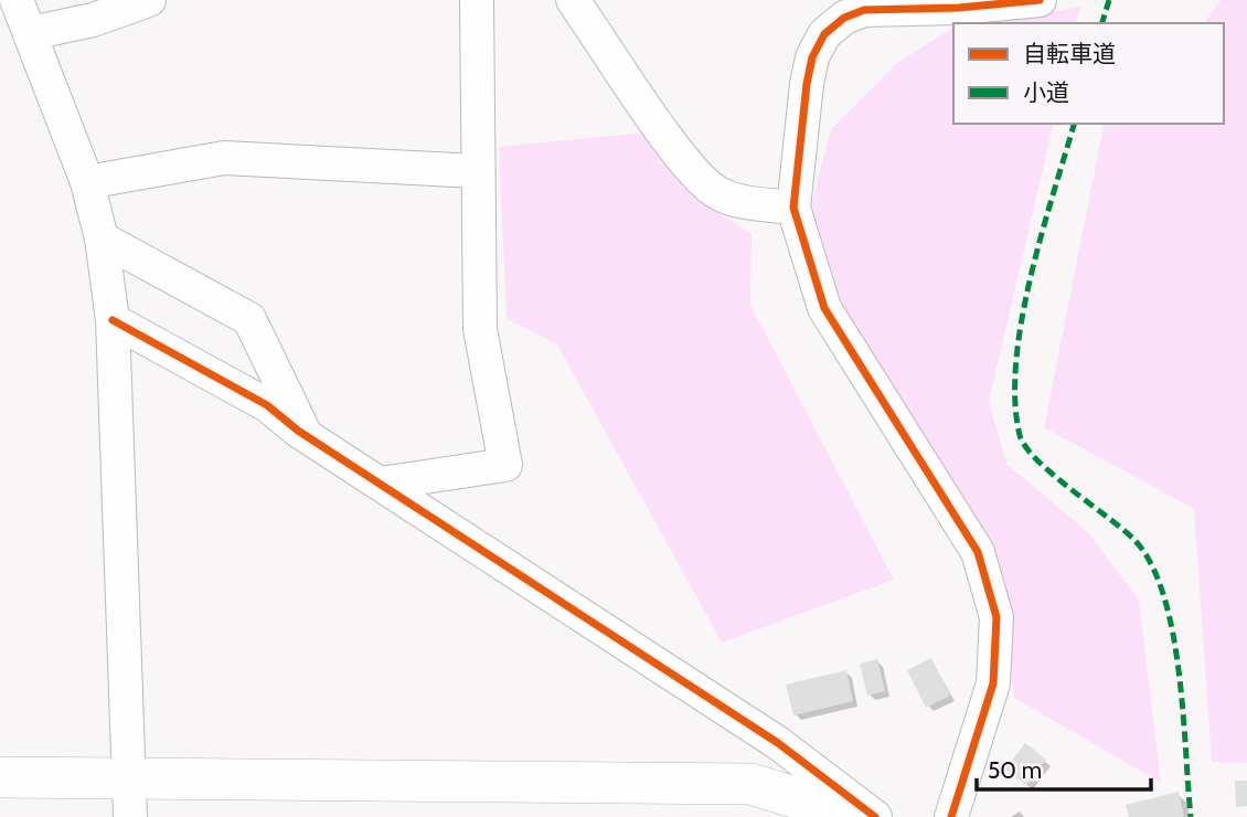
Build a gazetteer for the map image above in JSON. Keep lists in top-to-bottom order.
{
  "legend": ["自転車道", "小道"],
  "scale_bar": "50 m"
}
